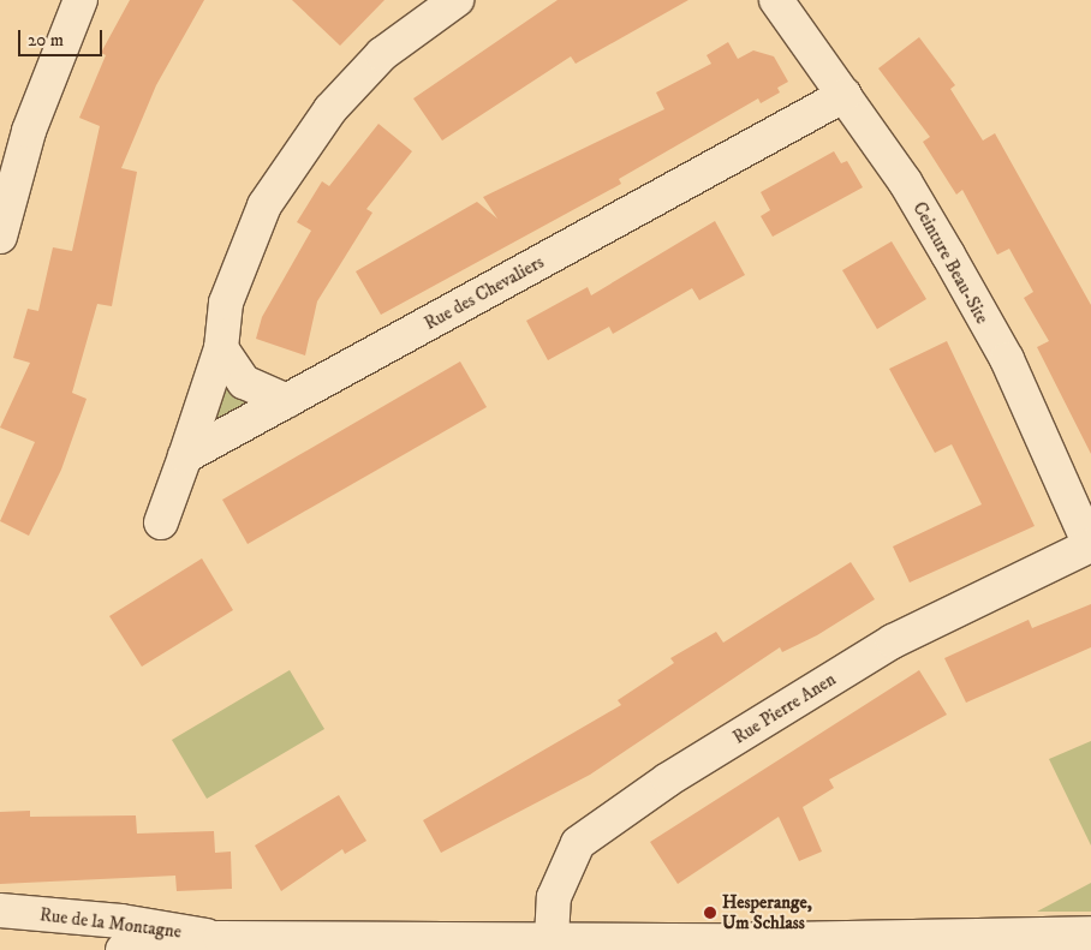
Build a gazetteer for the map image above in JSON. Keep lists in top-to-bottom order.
{
  "streets": {
    "street": [
      "Ceinture Beau-Site",
      "Rue des Chevaliers",
      "Rue Pierre Anen",
      "Rue de la Montagne"
    ]
  },
  "crossings": [
    ["Ceinture Beau-Site", "Rue des Chevaliers"],
    ["Ceinture Beau-Site", "Rue Pierre Anen"]
  ],
  "places": ["Hesperange, Um Schlass"],
  "scale_bar": "20 m"
}
